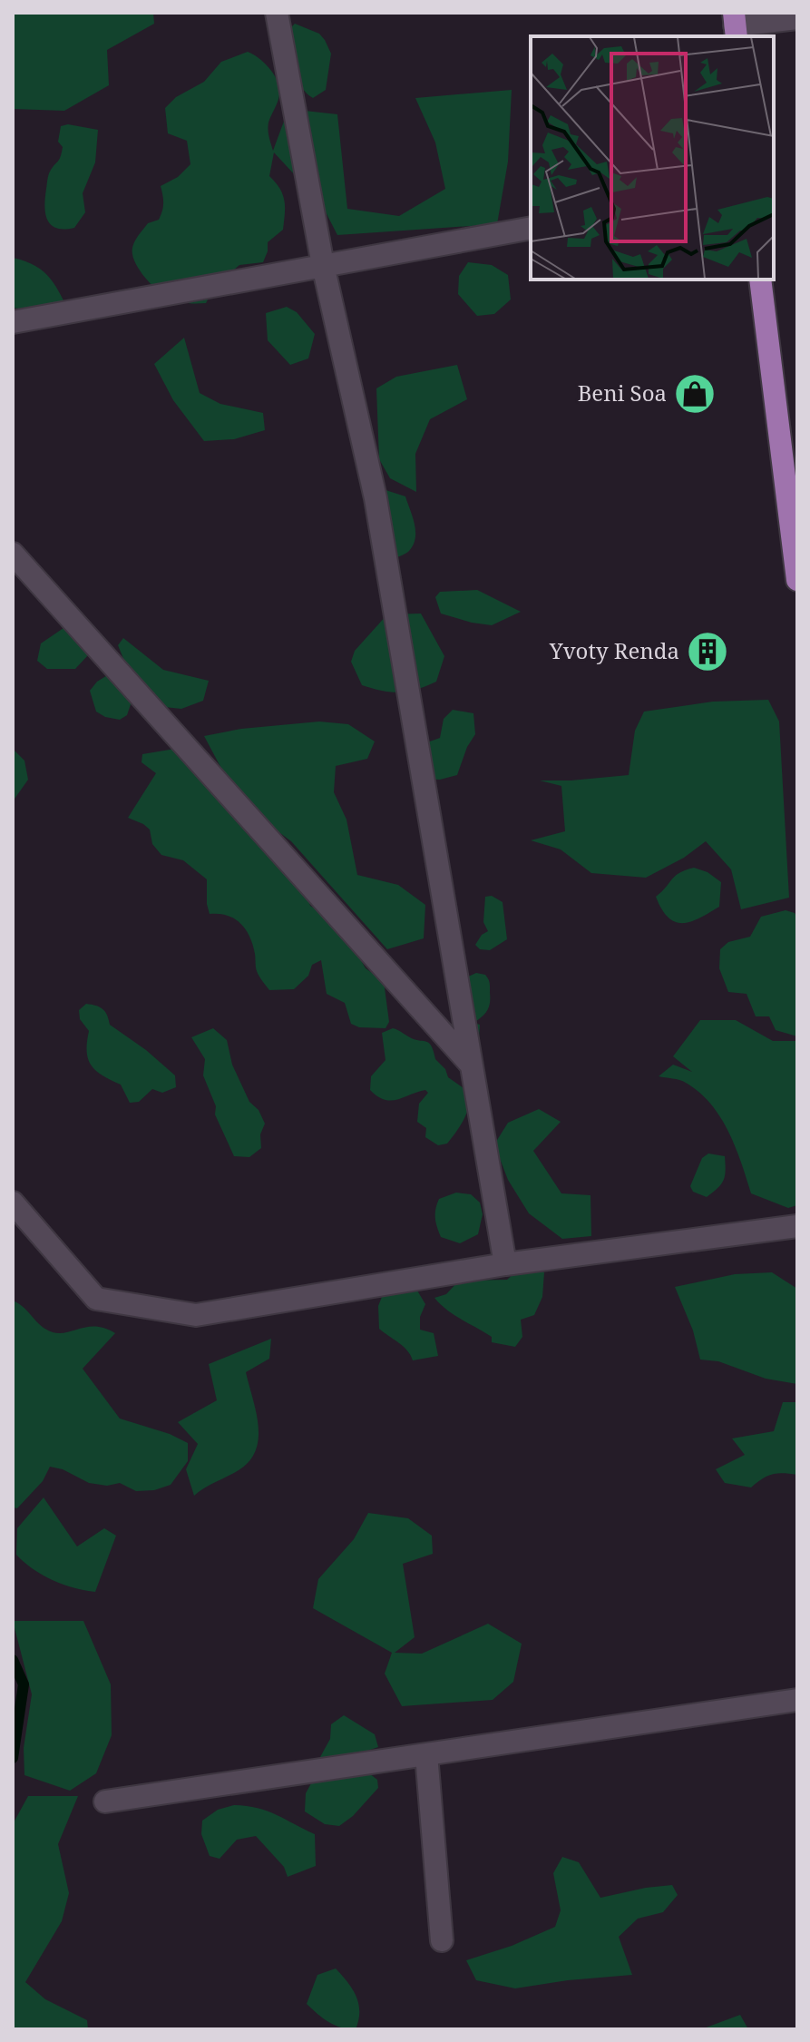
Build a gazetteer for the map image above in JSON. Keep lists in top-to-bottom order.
{
  "places": {
    "shop": ["Beni Soa"],
    "building": ["Yvoty Renda"]
  }
}
